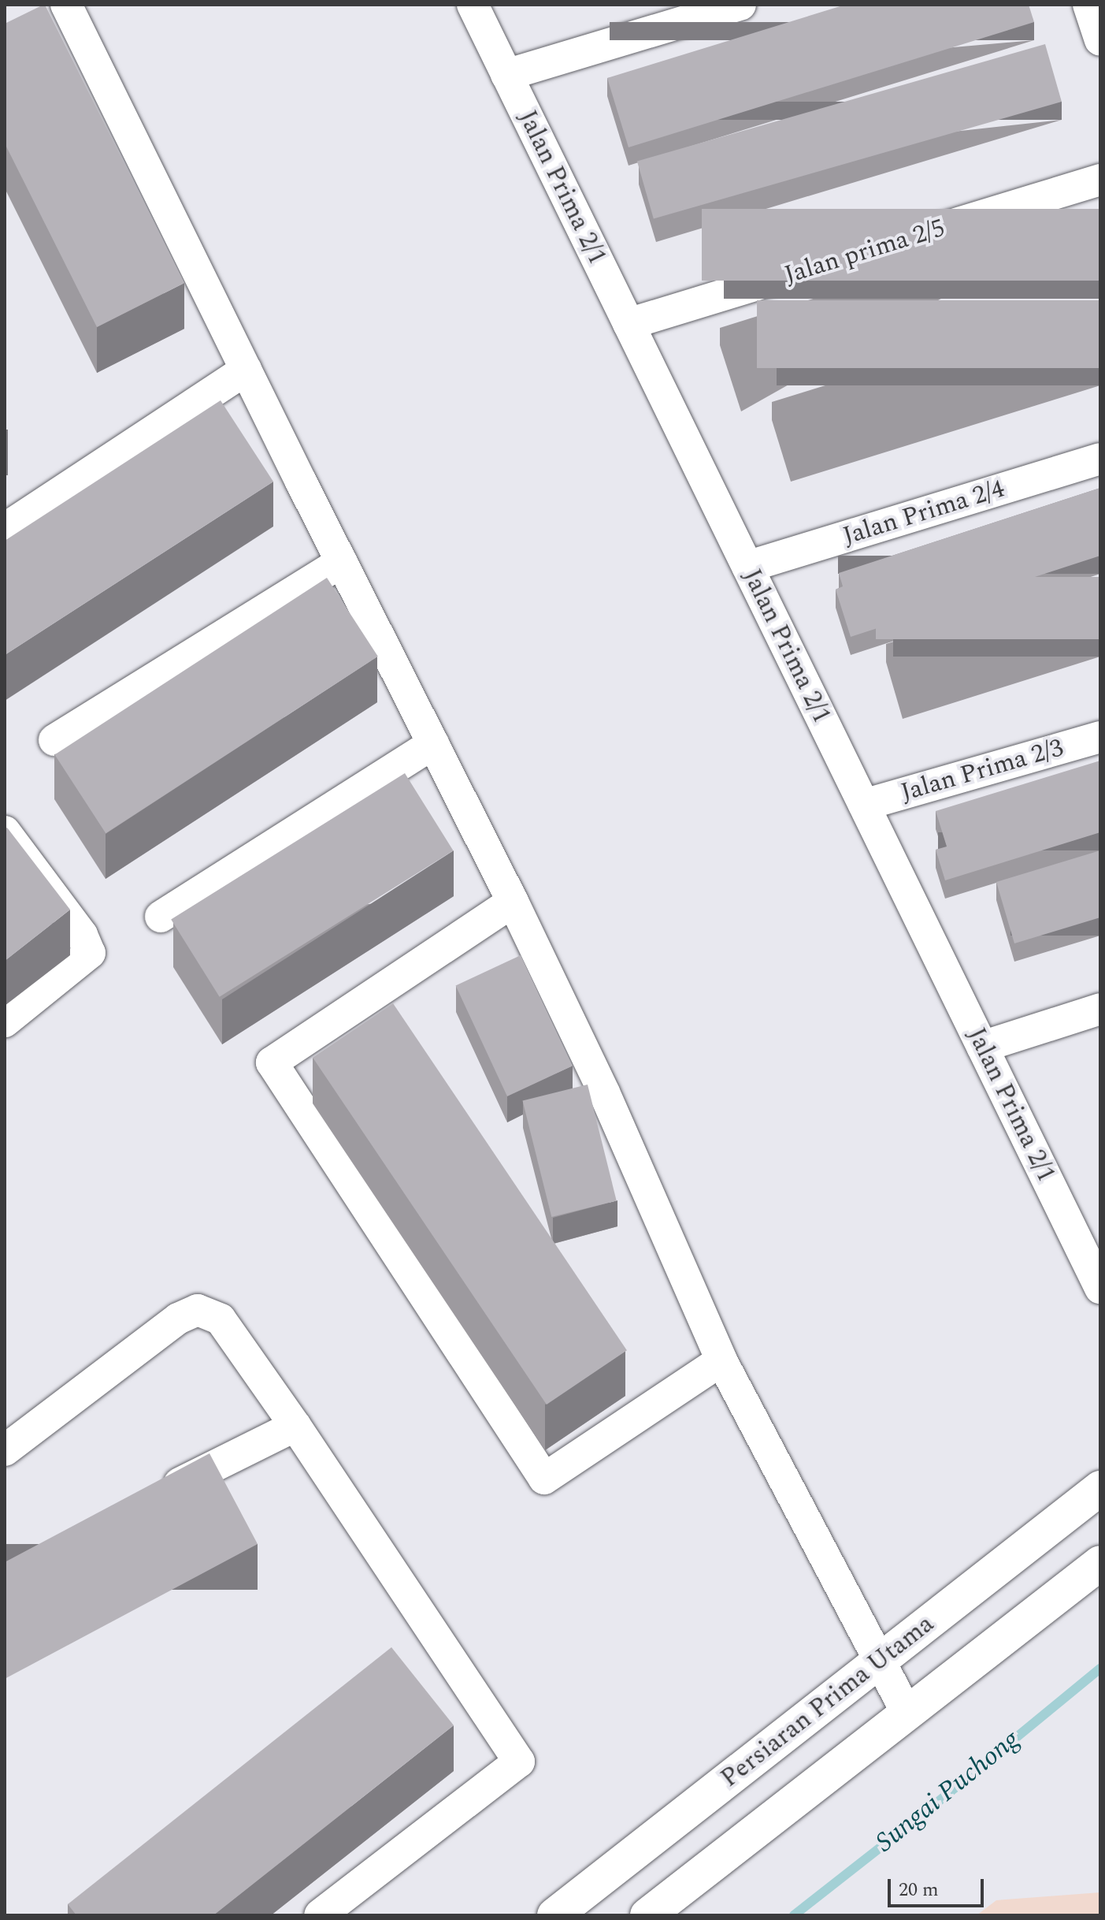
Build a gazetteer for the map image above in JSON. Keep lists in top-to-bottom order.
{
  "streets": {
    "main road": ["Persiaran Prima Utama"],
    "street": [
      "Jalan Prima 2/1",
      "Jalan prima 2/5",
      "Jalan Prima 2/4",
      "Jalan Prima 2/3"
    ]
  },
  "crossings": [
    ["Jalan Prima 2/1", "Jalan prima 2/5"],
    ["Jalan Prima 2/1", "Jalan Prima 2/4"],
    ["Jalan Prima 2/1", "Jalan Prima 2/3"]
  ],
  "water": ["Sungai Puchong"],
  "scale_bar": "20 m"
}
